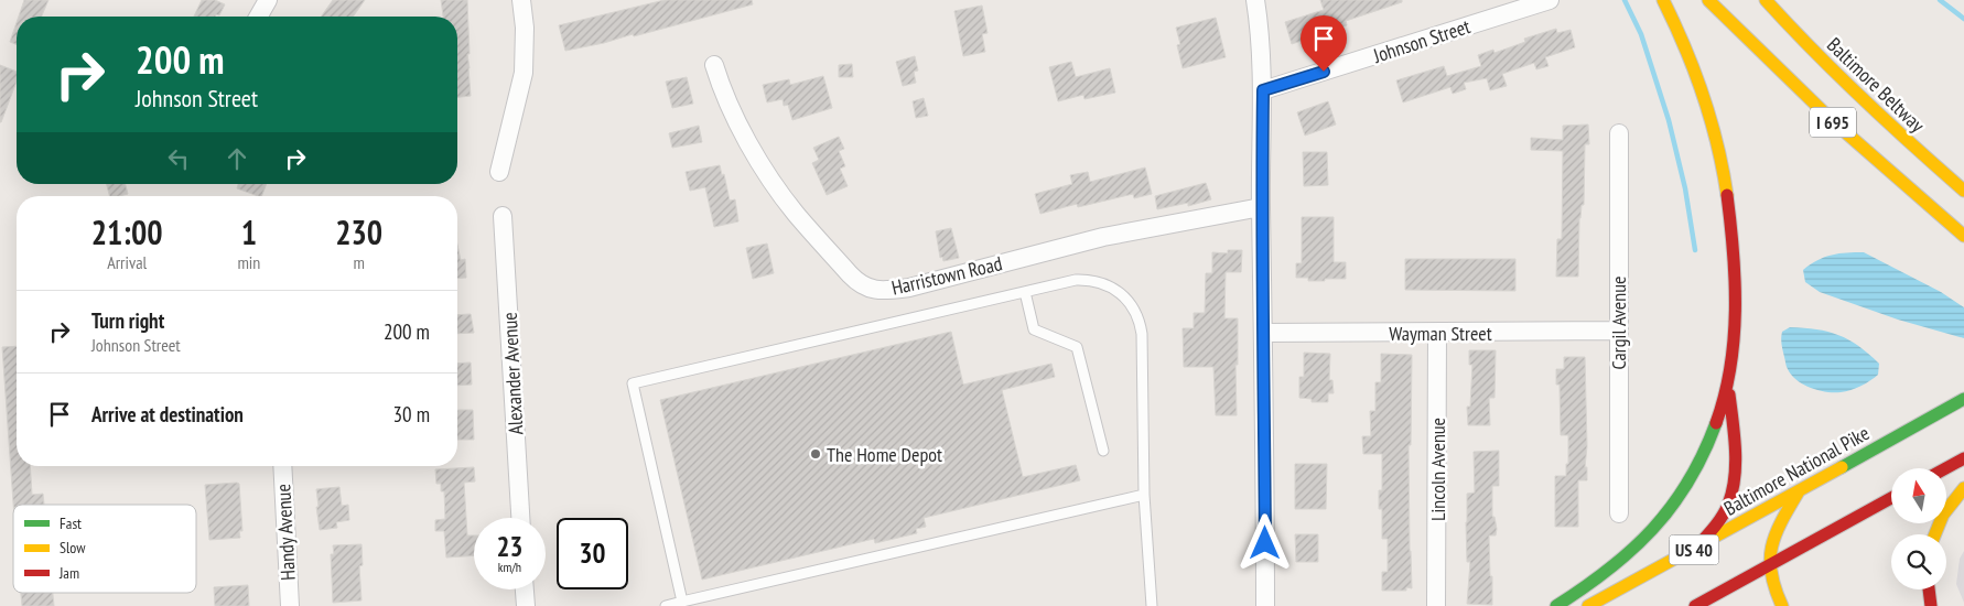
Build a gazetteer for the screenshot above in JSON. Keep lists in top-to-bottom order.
{
  "streets": {
    "main road": [
      "Baltimore Beltway",
      "I 695",
      "Baltimore National Pike",
      "US 40"
    ],
    "street": [
      "Johnson Street",
      "Harristown Road",
      "Cargil Avenue",
      "Wayman Street",
      "Alexander Avenue",
      "Lincoln Avenue",
      "Handy Avenue"
    ]
  },
  "crossings": [
    ["Cargil Avenue", "Wayman Street"],
    ["Wayman Street", "Lincoln Avenue"]
  ],
  "places": ["The Home Depot"],
  "legend": ["Fast", "Slow", "Jam"],
  "north": "top",
  "page": {
    "turn": ["200 m", "Johnson Street"],
    "eta": [
      "21:00",
      "Arrival",
      "1",
      "min",
      "230",
      "m"
    ],
    "list": [
      {
        "name": "Turn right",
        "note": "Johnson Street",
        "value": "200 m"
      },
      {
        "name": "Arrive at destination",
        "value": "30 m"
      }
    ],
    "speed": "23 km/h",
    "limit": "30"
  }
}
